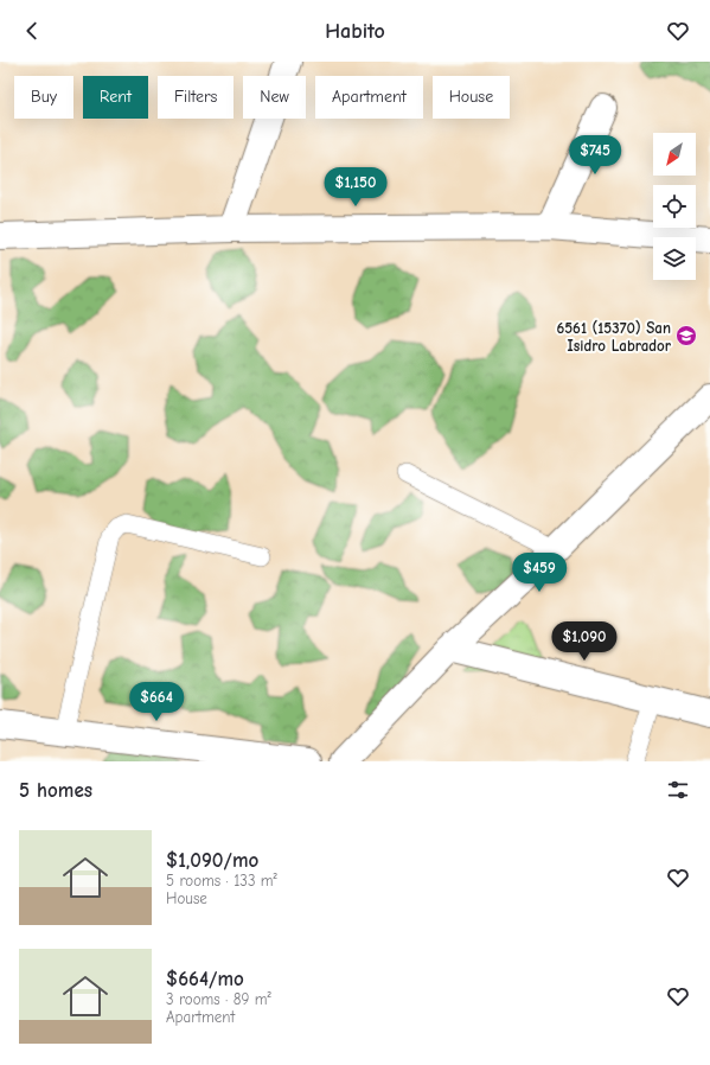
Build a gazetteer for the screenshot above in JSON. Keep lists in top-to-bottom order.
{
  "places": {
    "school or university": ["6561 (15370) San Isidro Labrador"]
  },
  "north": "bottom left",
  "page": {
    "header": "Habito",
    "chip": [
      "Buy",
      "Rent",
      "Filters",
      "New",
      "Apartment",
      "House"
    ],
    "price": [
      "$745",
      "$1,150",
      "$459",
      "$1,090",
      "$664"
    ],
    "heading": "5 homes",
    "list": [
      {
        "name": "$1,090/mo",
        "note": "5 rooms · 133 m² · House"
      },
      {
        "name": "$664/mo",
        "note": "3 rooms · 89 m² · Apartment"
      }
    ]
  }
}
